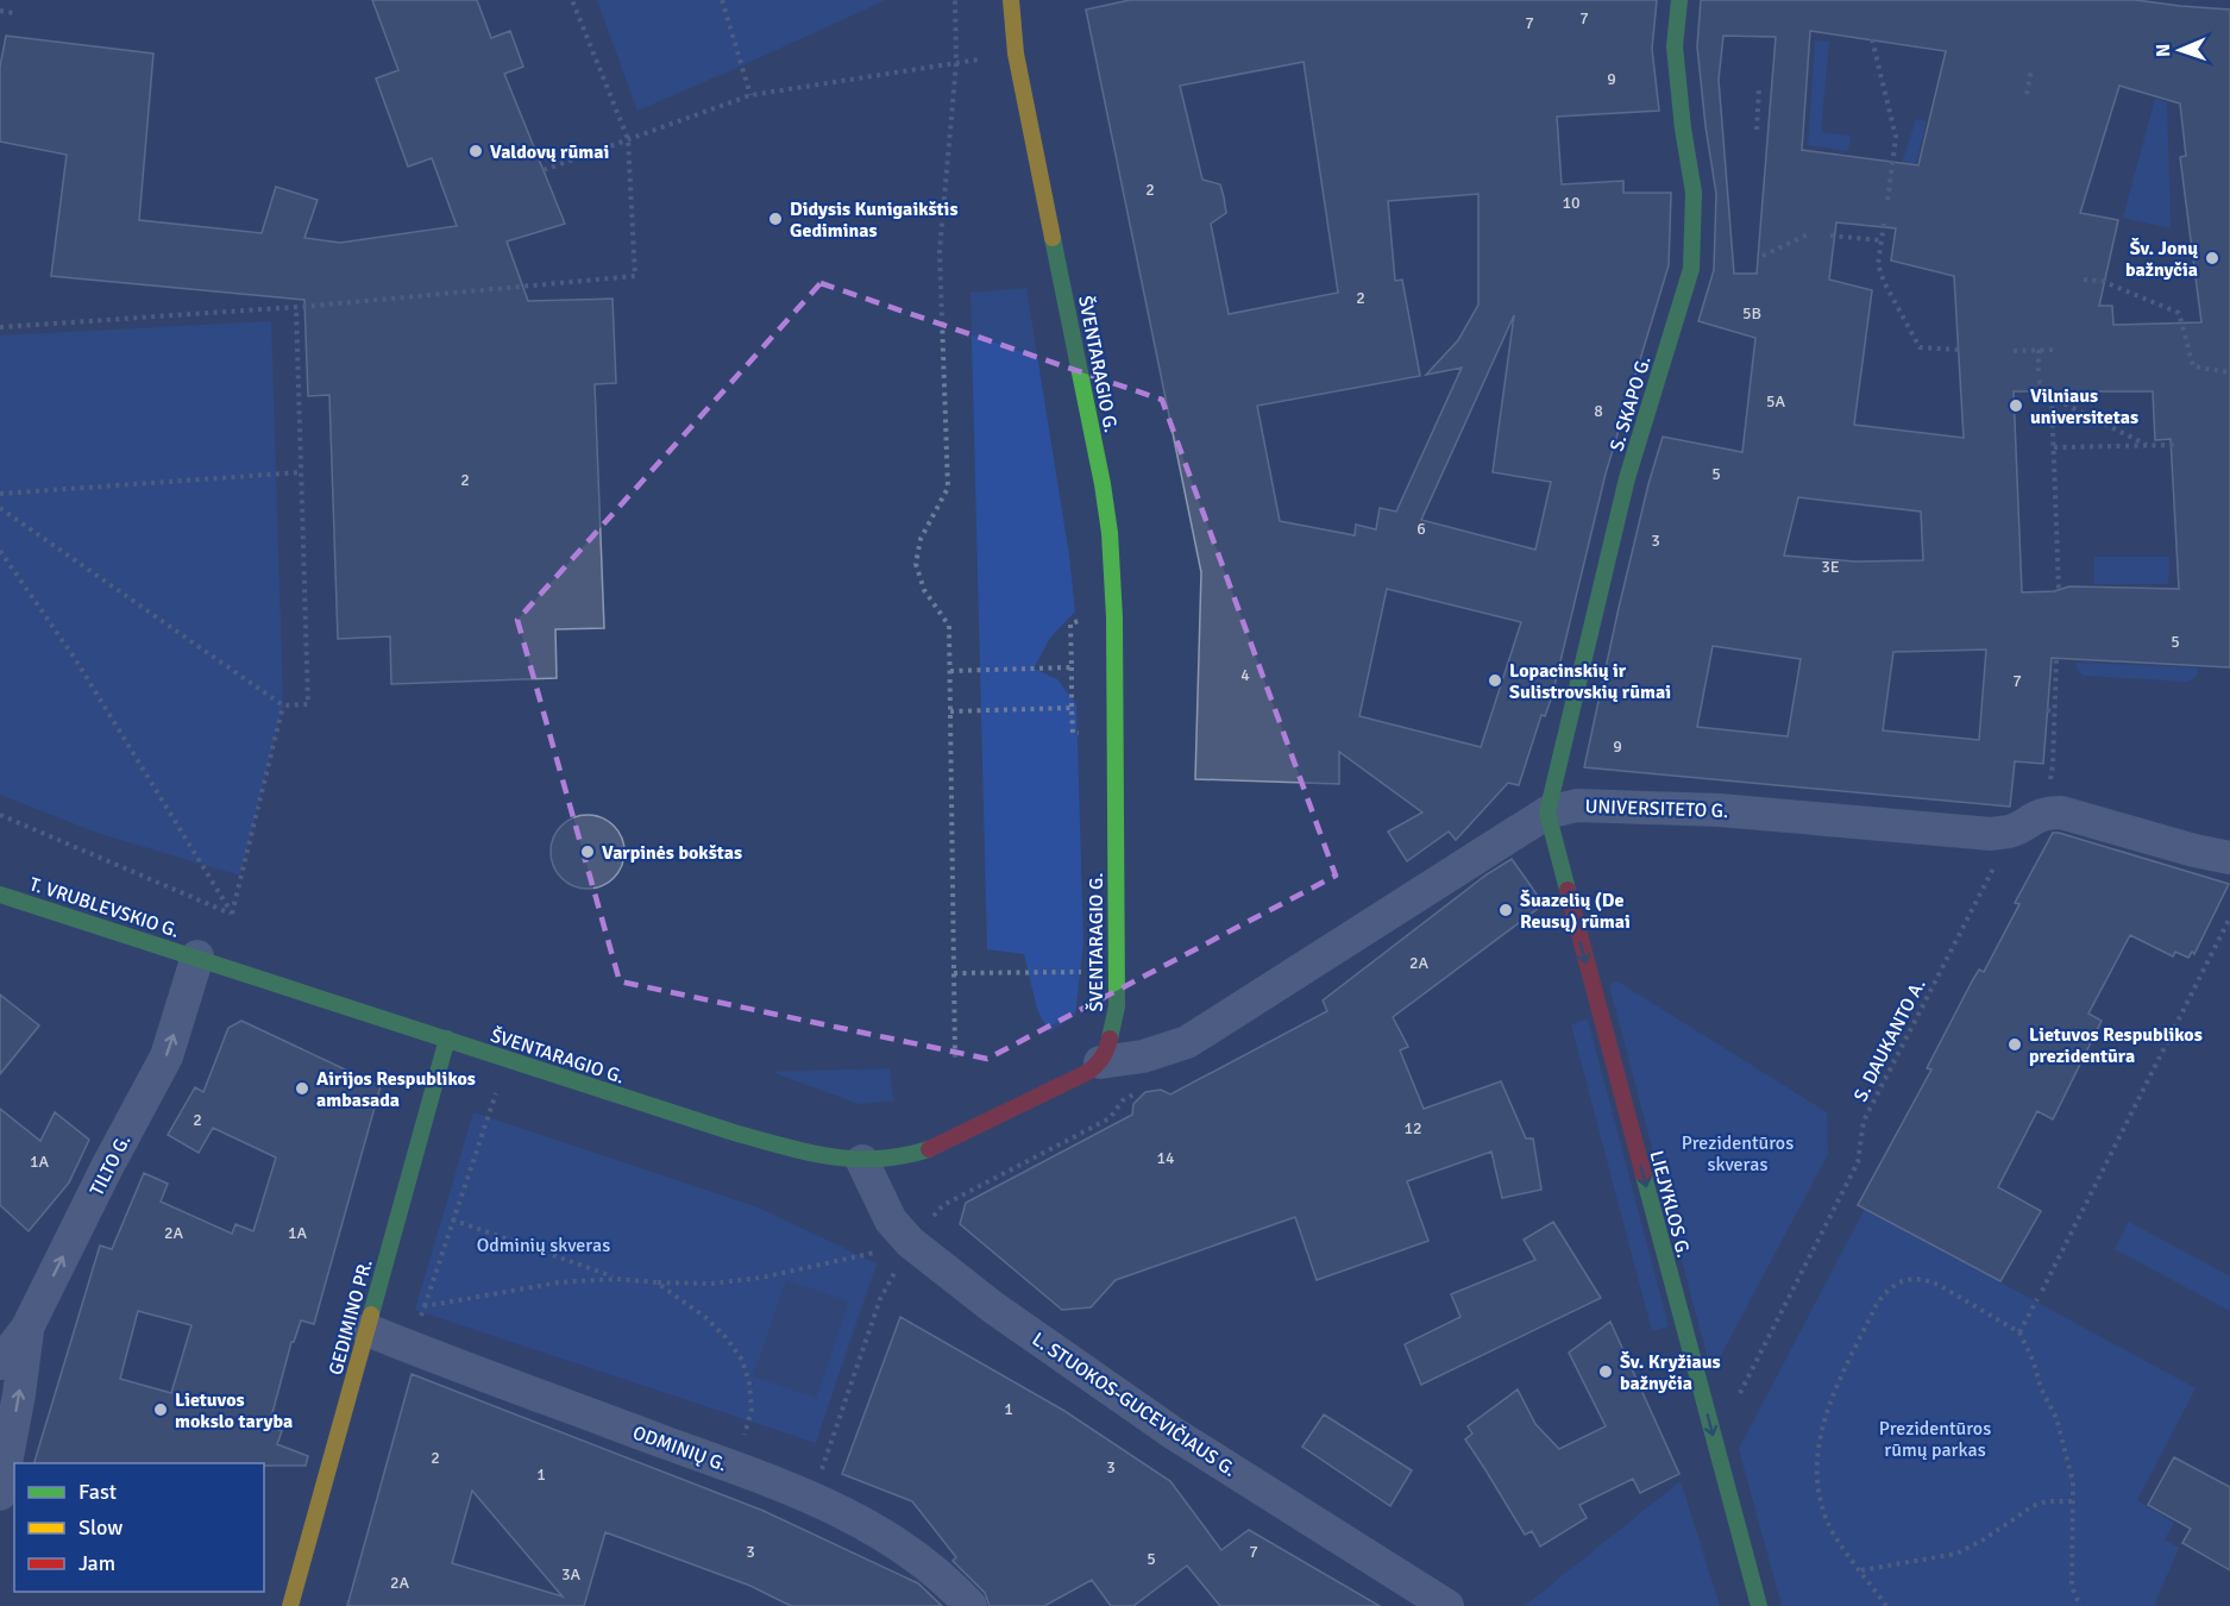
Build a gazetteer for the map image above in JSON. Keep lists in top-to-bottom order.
{
  "streets": {
    "main road": [
      "ŠVENTARAGIO G.",
      "S. SKAPO G.",
      "T. VRUBLEVSKIO G.",
      "LIEJYKLOS G.",
      "GEDIMINO PR."
    ],
    "street": [
      "UNIVERSITETO G.",
      "TILTO G.",
      "L. STUOKOS-GUCEVIČIAUS G.",
      "ODMINIŲ G."
    ],
    "path": ["S. DAUKANTO A."]
  },
  "crossings": [
    ["ŠVENTARAGIO G.", "UNIVERSITETO G."],
    ["ŠVENTARAGIO G.", "T. VRUBLEVSKIO G."],
    ["ŠVENTARAGIO G.", "TILTO G."],
    ["ŠVENTARAGIO G.", "GEDIMINO PR."],
    ["ŠVENTARAGIO G.", "L. STUOKOS-GUCEVIČIAUS G."],
    ["S. SKAPO G.", "UNIVERSITETO G."],
    ["S. SKAPO G.", "LIEJYKLOS G."],
    ["UNIVERSITETO G.", "LIEJYKLOS G."],
    ["T. VRUBLEVSKIO G.", "TILTO G."],
    ["S. DAUKANTO A.", "LIEJYKLOS G."],
    ["GEDIMINO PR.", "ODMINIŲ G."]
  ],
  "one_way": ["TILTO G.", "LIEJYKLOS G."],
  "parks": ["Prezidentūros skveras", "Odminių skveras", "Prezidentūros rūmų parkas"],
  "places": [
    "Valdovų rūmai",
    "Didysis Kunigaikštis Gediminas",
    "Šv. Jonų bažnyčia",
    "Vilniaus universitetas",
    "Lopacinskių ir Sulistrovskių rūmai",
    "Varpinės bokštas",
    "Šuazelių (De Reusų) rūmai",
    "Lietuvos Respublikos prezidentūra",
    "Airijos Respublikos ambasada",
    "Šv. Kryžiaus bažnyčia",
    "Lietuvos mokslo taryba"
  ],
  "house_numbers": [
    "7",
    "7",
    "9",
    "2",
    "10",
    "2",
    "5B",
    "5A",
    "8",
    "5",
    "2",
    "6",
    "3",
    "3E",
    "5",
    "4",
    "7",
    "9",
    "2A",
    "2",
    "12",
    "14",
    "1A",
    "2A",
    "1A",
    "1",
    "2",
    "3",
    "1",
    "3",
    "7",
    "5",
    "3A",
    "2A"
  ],
  "legend": ["Fast", "Slow", "Jam"],
  "north": "left"
}
